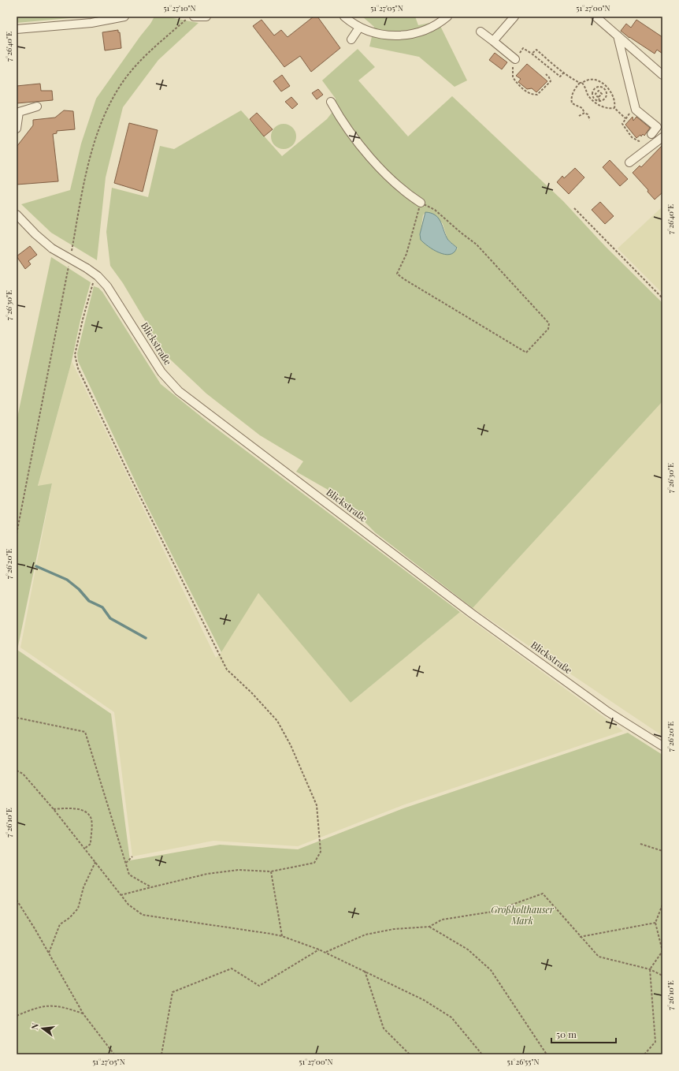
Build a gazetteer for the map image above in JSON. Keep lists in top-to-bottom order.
{
  "streets": {
    "street": ["Blickstraße"]
  },
  "parks": ["Großholthauser Mark"],
  "scale_bar": "50 m",
  "north": "left",
  "coordinates": [
    "51°27'10\"N",
    "51°27'05\"N",
    "51°27'00\"N",
    "7°26'40\"E",
    "7°26'30\"E",
    "7°26'20\"E",
    "7°26'10\"E",
    "51°26'55\"N"
  ]
}
